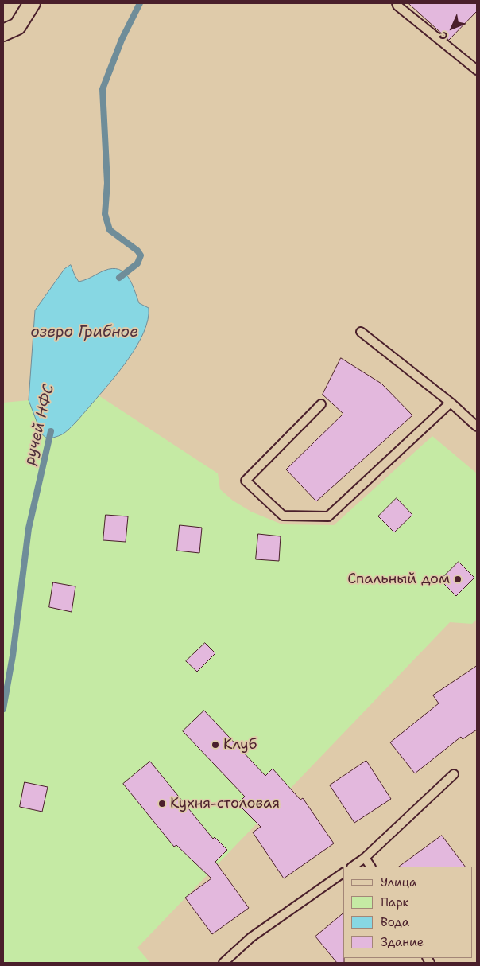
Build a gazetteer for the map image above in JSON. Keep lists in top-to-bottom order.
{
  "water": ["озеро Грибное", "ручей НФС"],
  "places": ["Спальный дом", "Клуб", "Кухня-столовая"],
  "legend": [
    "Улица",
    "Парк",
    "Вода",
    "Здание"
  ],
  "north": "bottom left"
}
